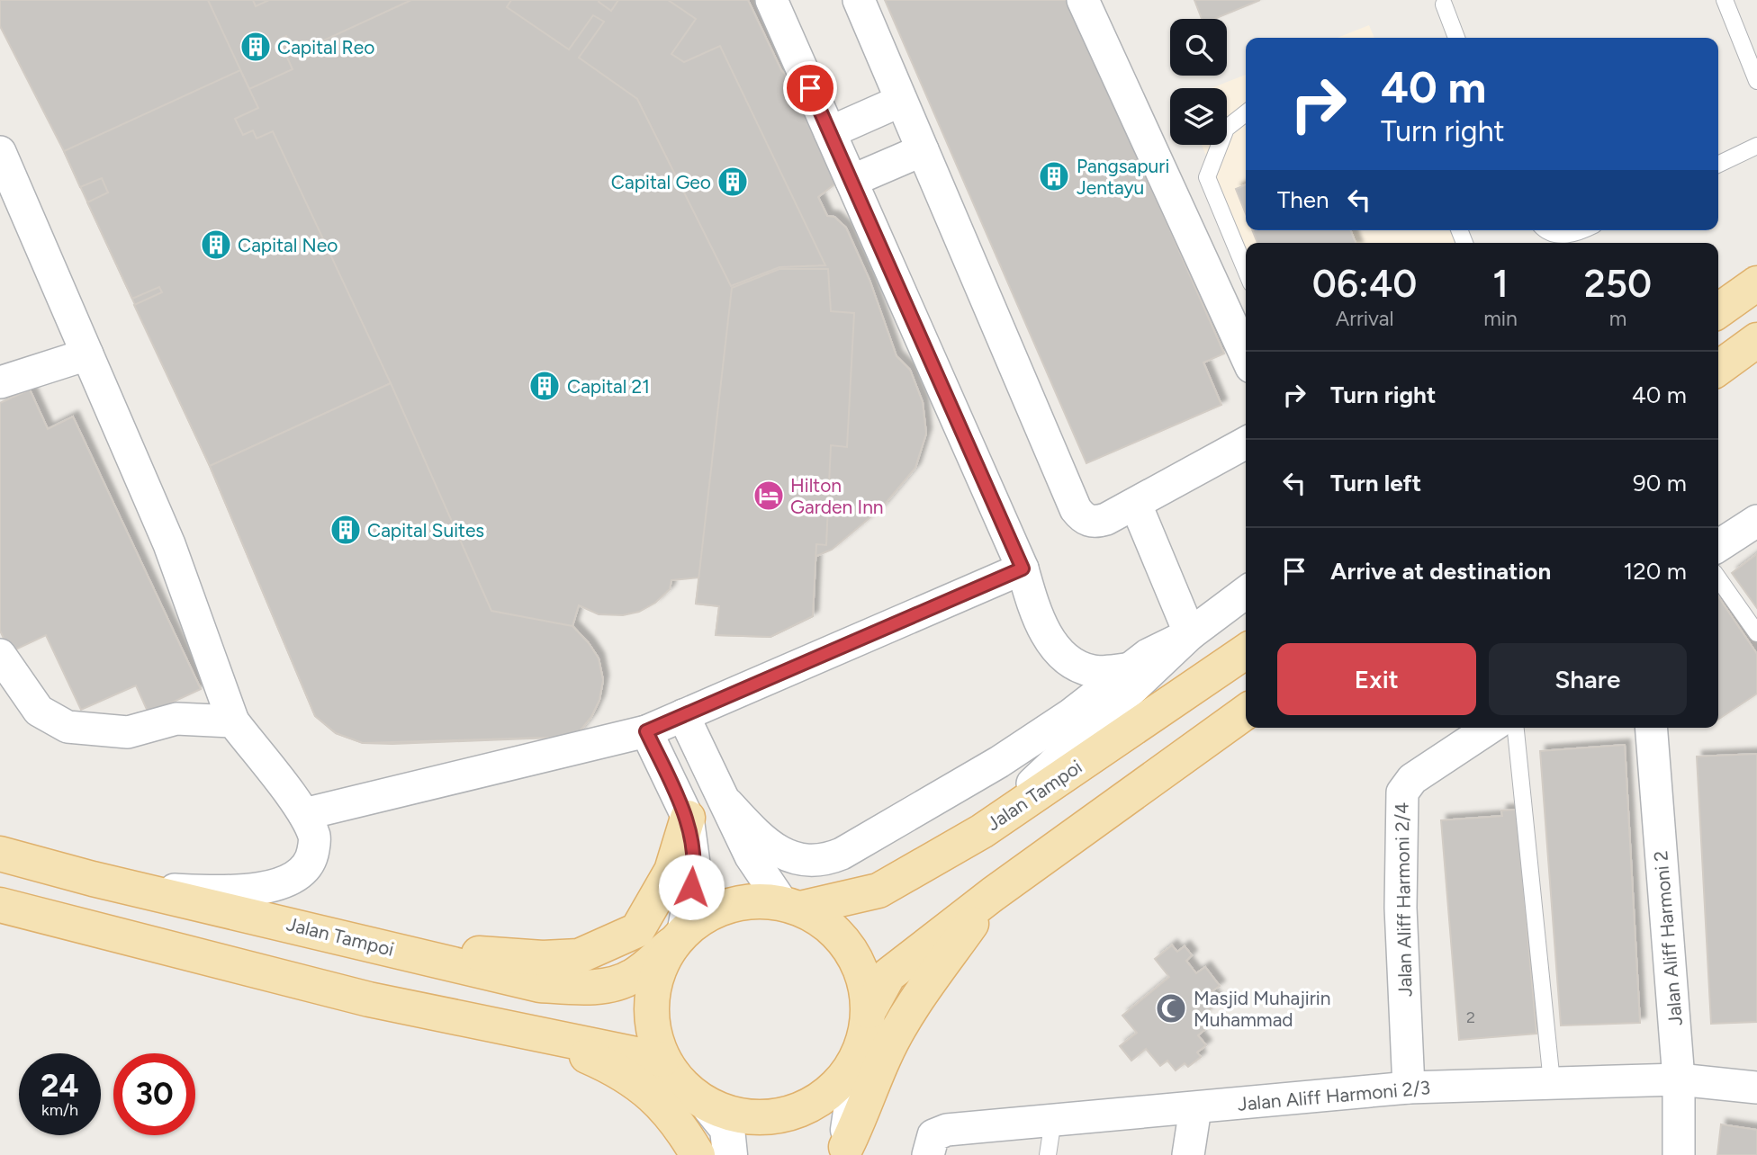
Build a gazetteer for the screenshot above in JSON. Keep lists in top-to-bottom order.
{
  "streets": {
    "main road": ["Jalan Tampoi"],
    "street": ["Jalan Aliff Harmoni 2/4", "Jalan Aliff Harmoni 2", "Jalan Aliff Harmoni 2/3"]
  },
  "crossings": [
    ["Jalan Aliff Harmoni 2/4", "Jalan Aliff Harmoni 2/3"],
    ["Jalan Aliff Harmoni 2", "Jalan Aliff Harmoni 2/3"]
  ],
  "places": {
    "building": [
      "Capital Reo",
      "Pangsapuri Jentayu",
      "Capital Geo",
      "Capital Neo",
      "Capital 21",
      "Capital Suites"
    ],
    "hotel": ["Hilton Garden Inn"],
    "mosque": ["Masjid Muhajirin Muhammad"]
  },
  "house_numbers": ["2"],
  "page": {
    "turn": ["40 m", "Turn right"],
    "then": "Then",
    "eta": [
      "06:40",
      "Arrival",
      "1",
      "min",
      "250",
      "m"
    ],
    "list": [
      {
        "name": "Turn right",
        "value": "40 m"
      },
      {
        "name": "Turn left",
        "value": "90 m"
      },
      {
        "name": "Arrive at destination",
        "value": "120 m"
      }
    ],
    "buttons": ["Exit", "Share"],
    "speed": "24 km/h",
    "limit": "30"
  }
}
